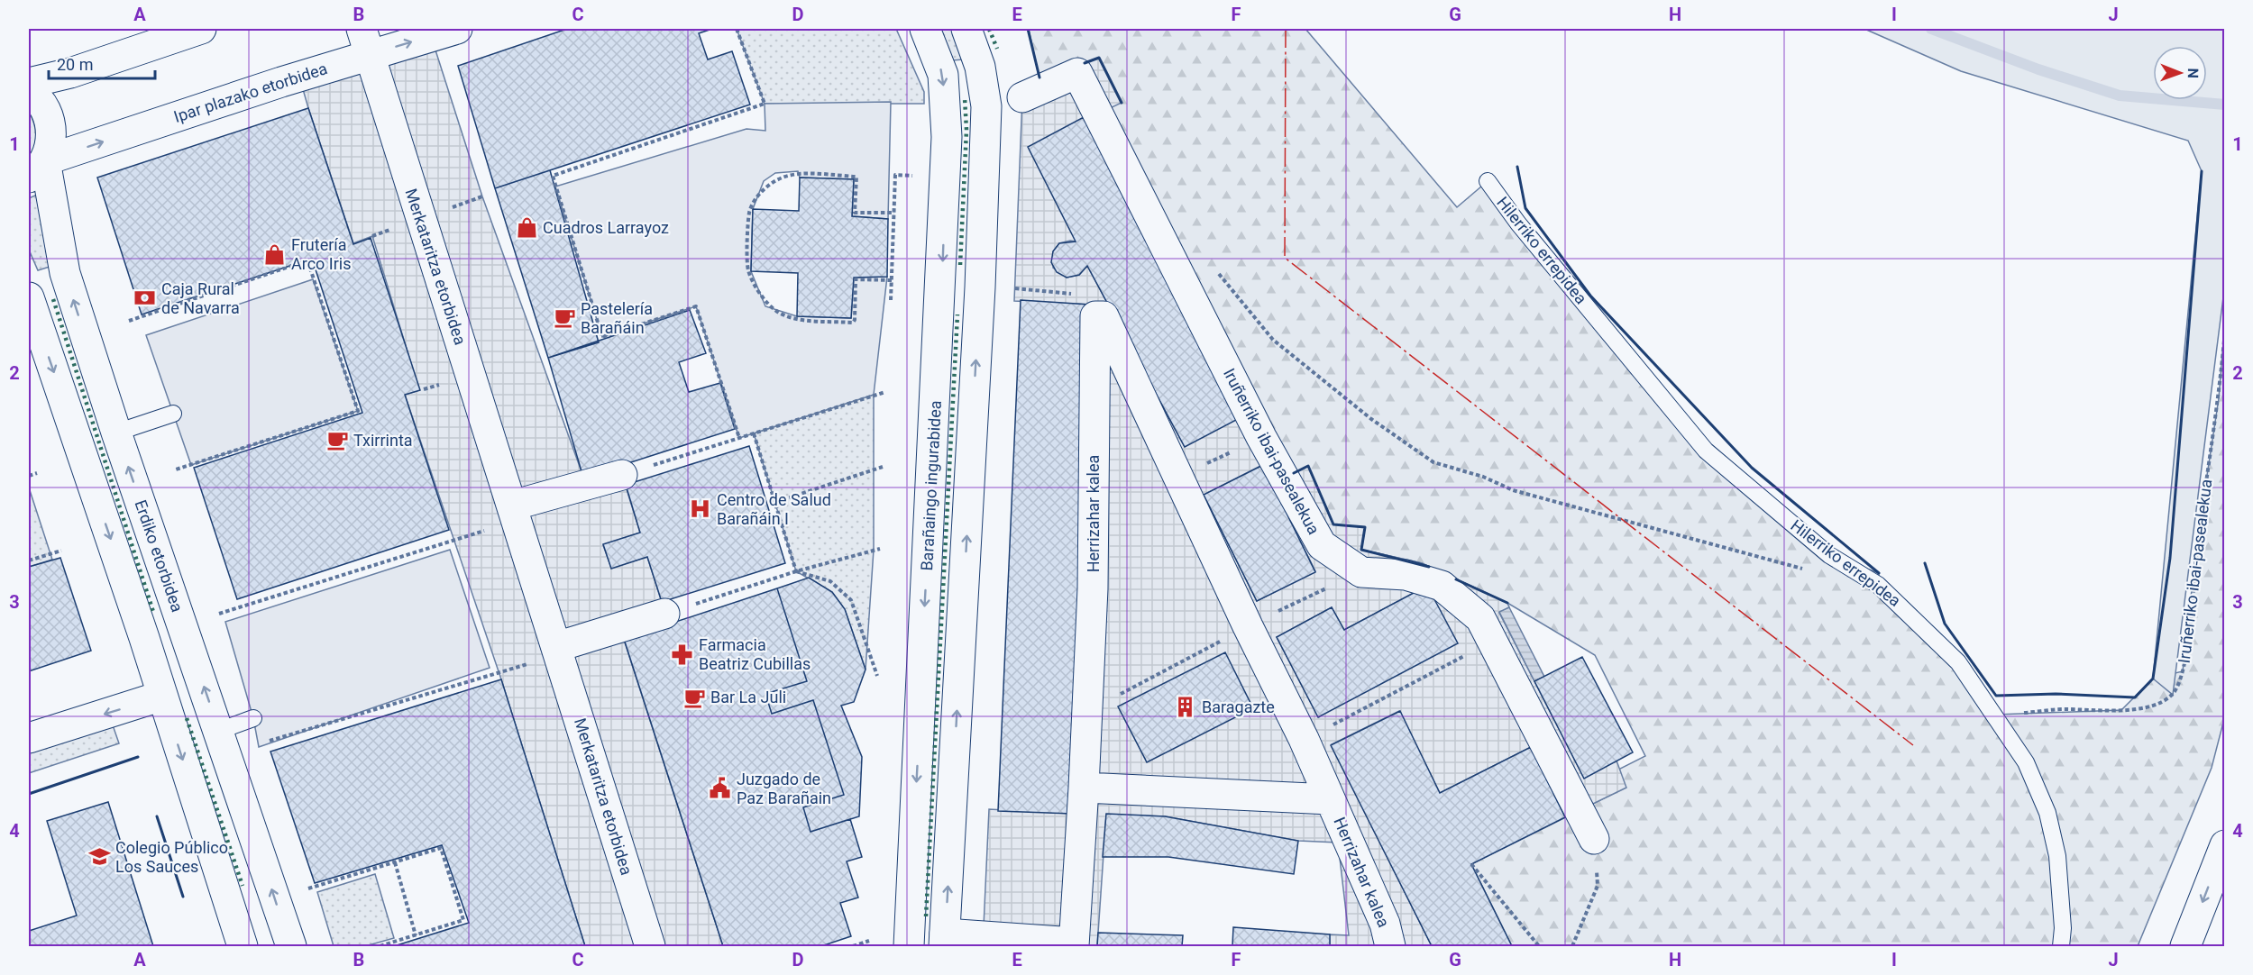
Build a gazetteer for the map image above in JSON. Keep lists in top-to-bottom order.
{
  "streets": {
    "street": [
      "Ipar plazako etorbidea",
      "Merkataritza etorbidea",
      "Iruñerriko ibai-pasealekua",
      "Barañaingo ingurabidea",
      "Herrizahar kalea",
      "Erdiko etorbidea"
    ],
    "lane": ["Hilerriko errepidea"]
  },
  "crossings": [
    ["Ipar plazako etorbidea", "Merkataritza etorbidea"],
    ["Ipar plazako etorbidea", "Erdiko etorbidea"],
    ["Hilerriko errepidea", "Iruñerriko ibai-pasealekua"]
  ],
  "places": {
    "shop": ["Cuadros Larrayoz", "Frutería Arco Iris"],
    "bank": ["Caja Rural de Navarra"],
    "cafe": ["Pastelería Barañáin", "Txirrinta", "Bar La Juli"],
    "hospital": ["Centro de Salud Barañáin I"],
    "pharmacy": ["Farmacia Beatriz Cubillas"],
    "building": ["Baragazte"],
    "public building": ["Juzgado de Paz Barañain"],
    "school or university": ["Colegio Público Los Sauces"]
  },
  "scale_bar": "20 m",
  "north": "right",
  "grid": {
    "columns": [
      "A",
      "B",
      "C",
      "D",
      "E",
      "F",
      "G",
      "H",
      "I",
      "J"
    ],
    "rows": [
      "1",
      "2",
      "3",
      "4"
    ]
  }
}
